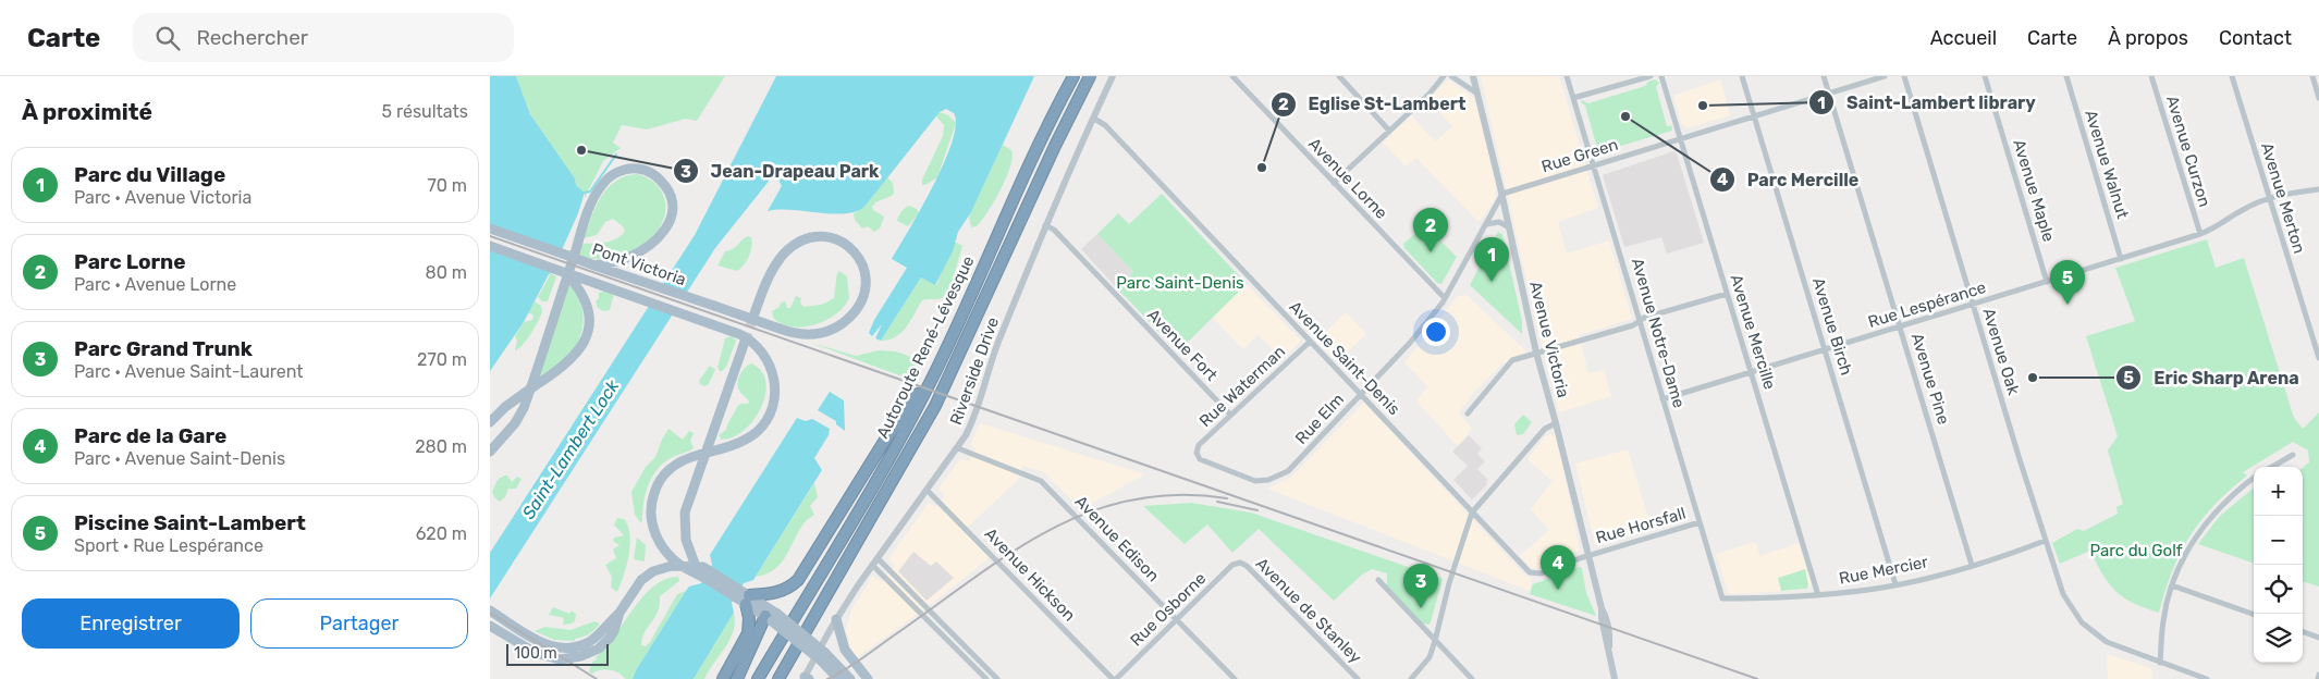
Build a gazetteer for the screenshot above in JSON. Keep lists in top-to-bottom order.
{
  "streets": {
    "highway": ["Autoroute René-Lévesque"],
    "main road": ["Pont Victoria"],
    "street": [
      "Avenue Curzon",
      "Rue Green",
      "Avenue Walnut",
      "Avenue Lorne",
      "Avenue Maple",
      "Avenue Merton",
      "Rue Lespérance",
      "Avenue Birch",
      "Avenue Mercille",
      "Avenue Notre-Dame",
      "Avenue Victoria",
      "Avenue Fort",
      "Avenue Oak",
      "Avenue Saint-Denis",
      "Riverside Drive",
      "Avenue Pine",
      "Rue Waterman",
      "Rue Elm",
      "Rue Horsfall",
      "Avenue Edison",
      "Rue Mercier",
      "Avenue Hickson",
      "Rue Osborne",
      "Avenue de Stanley"
    ]
  },
  "crossings": [
    ["Avenue Curzon", "Rue Lespérance"],
    ["Rue Green", "Avenue Birch"],
    ["Rue Green", "Avenue Mercille"],
    ["Rue Green", "Avenue Notre-Dame"],
    ["Rue Green", "Avenue Victoria"],
    ["Rue Green", "Avenue Pine"],
    ["Rue Green", "Rue Elm"],
    ["Avenue Walnut", "Rue Lespérance"],
    ["Avenue Lorne", "Rue Elm"],
    ["Avenue Maple", "Rue Lespérance"],
    ["Avenue Merton", "Rue Lespérance"],
    ["Rue Lespérance", "Avenue Birch"],
    ["Rue Lespérance", "Avenue Mercille"],
    ["Rue Lespérance", "Avenue Notre-Dame"],
    ["Rue Lespérance", "Avenue Oak"],
    ["Rue Lespérance", "Avenue Pine"],
    ["Avenue Birch", "Rue Mercier"],
    ["Avenue Mercille", "Rue Mercier"],
    ["Avenue Notre-Dame", "Rue Horsfall"],
    ["Avenue Notre-Dame", "Rue Mercier"],
    ["Avenue Victoria", "Avenue Saint-Denis"],
    ["Avenue Victoria", "Rue Elm"],
    ["Avenue Victoria", "Rue Horsfall"],
    ["Avenue Fort", "Riverside Drive"],
    ["Avenue Fort", "Rue Waterman"],
    ["Avenue Oak", "Rue Mercier"],
    ["Avenue Saint-Denis", "Riverside Drive"],
    ["Avenue Saint-Denis", "Rue Waterman"],
    ["Avenue Saint-Denis", "Rue Elm"],
    ["Avenue Saint-Denis", "Rue Horsfall"],
    ["Riverside Drive", "Avenue Edison"],
    ["Riverside Drive", "Avenue Hickson"],
    ["Avenue Pine", "Rue Mercier"],
    ["Rue Waterman", "Rue Elm"],
    ["Avenue Edison", "Rue Osborne"],
    ["Avenue Hickson", "Rue Osborne"],
    ["Rue Osborne", "Avenue de Stanley"]
  ],
  "water": ["Saint-Lambert Lock"],
  "parks": ["Parc Saint-Denis", "Parc du Golf"],
  "places": [
    "Saint-Lambert library",
    "Parc Mercille",
    "Jean-Drapeau Park",
    "Eglise St-Lambert",
    "Eric Sharp Arena"
  ],
  "scale_bar": "100 m",
  "page": {
    "header": "Carte",
    "search": "Rechercher",
    "nav": [
      "Accueil",
      "Carte",
      "À propos",
      "Contact"
    ],
    "heading": ["À proximité", "5 résultats"],
    "list": [
      {
        "mark": "1",
        "name": "Parc du Village",
        "note": "Parc · Avenue Victoria",
        "value": "70 m"
      },
      {
        "mark": "2",
        "name": "Parc Lorne",
        "note": "Parc · Avenue Lorne",
        "value": "80 m"
      },
      {
        "mark": "3",
        "name": "Parc Grand Trunk",
        "note": "Parc · Avenue Saint-Laurent",
        "value": "270 m"
      },
      {
        "mark": "4",
        "name": "Parc de la Gare",
        "note": "Parc · Avenue Saint-Denis",
        "value": "280 m"
      },
      {
        "mark": "5",
        "name": "Piscine Saint-Lambert",
        "note": "Sport · Rue Lespérance",
        "value": "620 m"
      }
    ],
    "pins": [
      "2",
      "1",
      "5",
      "4",
      "3"
    ],
    "map_buttons": ["+", "−"],
    "buttons": ["Enregistrer", "Partager"],
    "scale": "100 m"
  }
}
